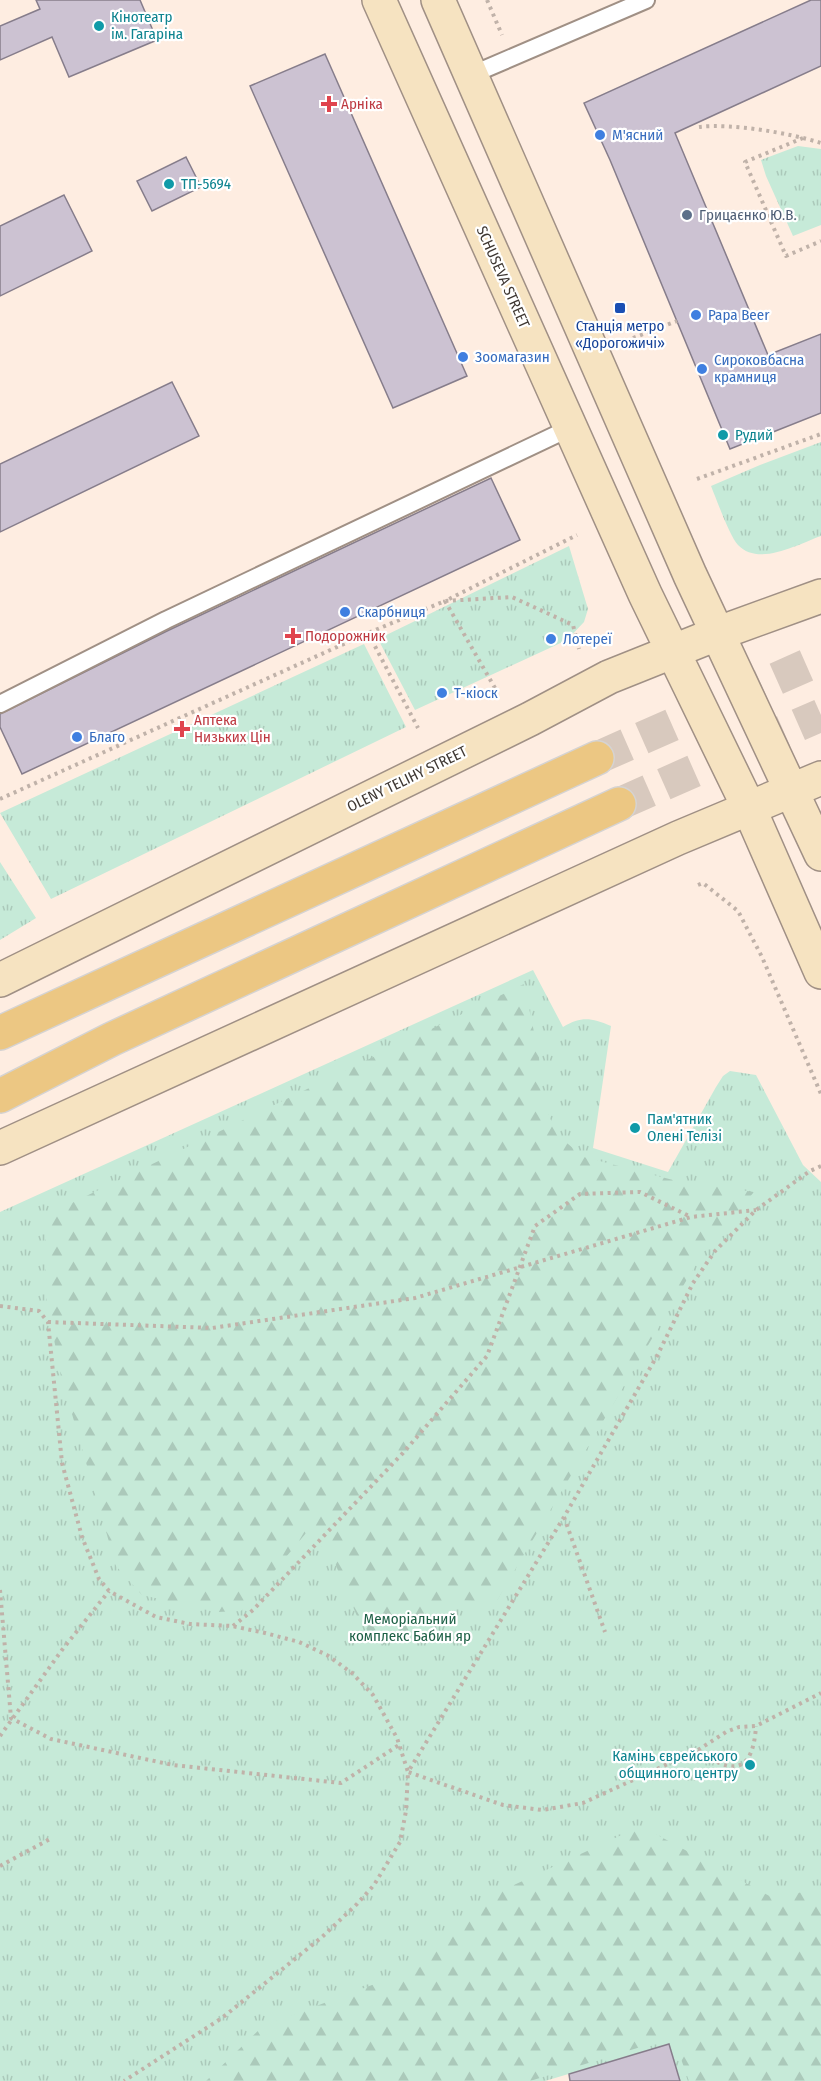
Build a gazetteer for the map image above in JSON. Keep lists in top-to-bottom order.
{
  "streets": {
    "main road": ["SCHUSEVA STREET", "OLENY TELIHY STREET"]
  },
  "crossings": [
    ["SCHUSEVA STREET", "OLENY TELIHY STREET"]
  ],
  "parks": ["Меморіальний комплекс Бабин яр"],
  "places": {
    "other": [
      "Кінотеатр ім. Гагаріна",
      "М'ясний",
      "ТП-5694",
      "Грицаєнко Ю.В.",
      "Papa Beer",
      "Зоомагазин",
      "Сироковбасна крамниця",
      "Рудий",
      "Скарбниця",
      "Лотереї",
      "Т-кіоск",
      "Благо",
      "Пам'ятник Олені Телізі",
      "Камінь єврейського общинного центру"
    ],
    "health": ["Арніка", "Подорожник", "Аптека Низьких Цін"],
    "transit": ["Станція метро «Дорогожичі»"]
  }
}
